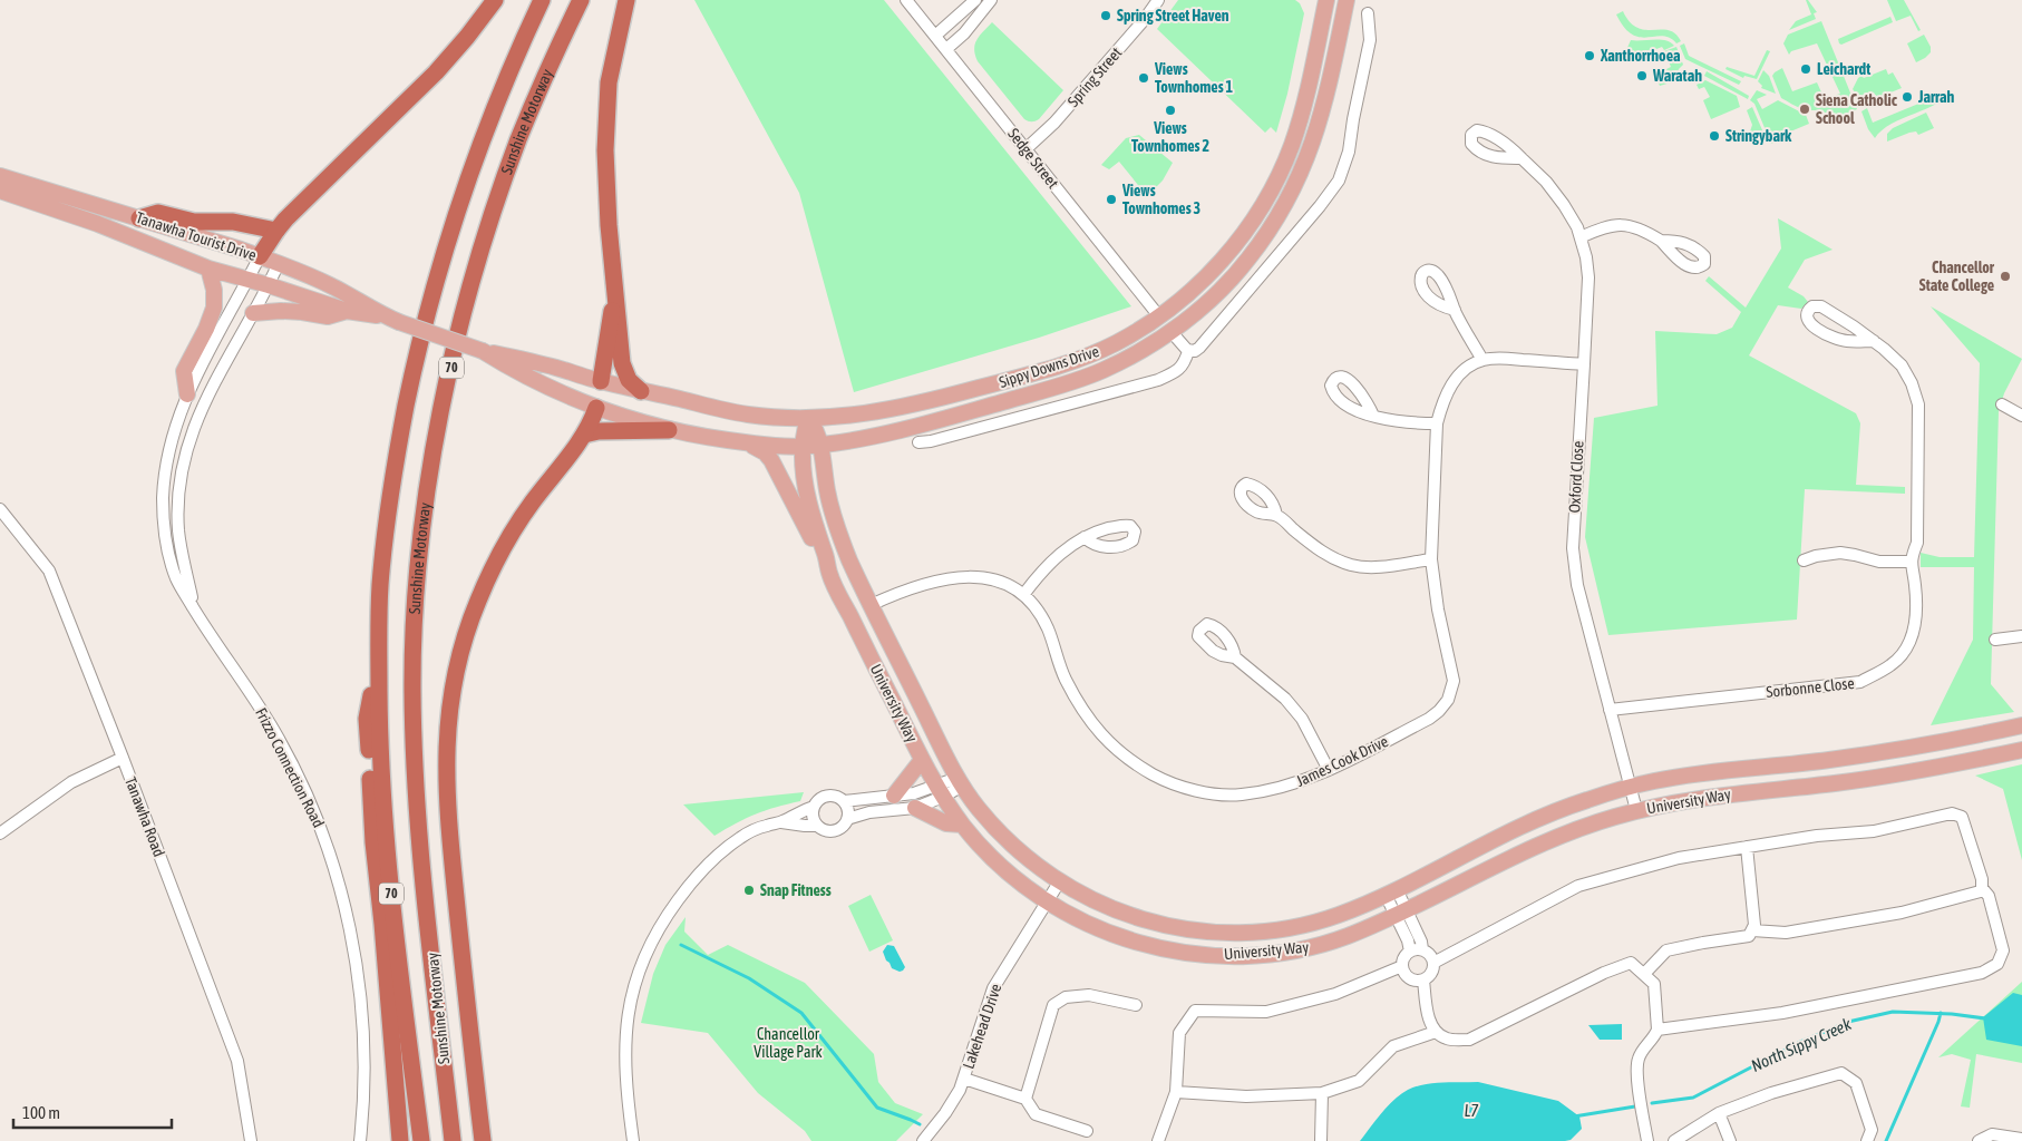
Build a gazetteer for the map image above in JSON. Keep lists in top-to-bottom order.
{
  "streets": {
    "highway": ["Sunshine Motorway", "70"],
    "main road": ["Tanawha Tourist Drive", "Sippy Downs Drive", "University Way"],
    "street": [
      "Spring Street",
      "Sedge Street",
      "Oxford Close",
      "Sorbonne Close",
      "James Cook Drive",
      "Frizzo Connection Road",
      "Tanawha Road",
      "Lakehead Drive"
    ]
  },
  "crossings": [
    ["Spring Street", "Sedge Street"],
    ["Sedge Street", "Sippy Downs Drive"],
    ["Tanawha Tourist Drive", "Sippy Downs Drive"],
    ["Tanawha Tourist Drive", "Frizzo Connection Road"],
    ["Sippy Downs Drive", "University Way"],
    ["Oxford Close", "Sorbonne Close"],
    ["Oxford Close", "University Way"],
    ["University Way", "James Cook Drive"],
    ["University Way", "Lakehead Drive"]
  ],
  "water": ["North Sippy Creek", "L7"],
  "parks": ["Chancellor Village Park"],
  "places": [
    "Spring Street Haven",
    "Xanthorrhoea",
    "Leichardt",
    "Waratah",
    "Views Townhomes 1",
    "Jarrah",
    "Siena Catholic School",
    "Views Townhomes 2",
    "Stringybark",
    "Views Townhomes 3",
    "Chancellor State College",
    "Snap Fitness"
  ],
  "scale_bar": "100 m"
}
